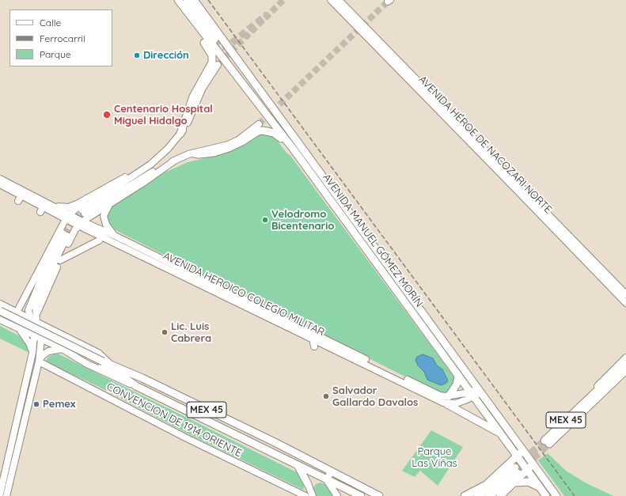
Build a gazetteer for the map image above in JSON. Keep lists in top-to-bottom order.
{
  "streets": {
    "main road": ["AVENIDA MANUEL GÓMEZ MORÍN", "MEX 45"],
    "street": ["AVENIDA HÉROE DE NACOZARI NORTE", "AVENIDA HEROICO COLEGIO MILITAR", "CONVENCION DE 1914 ORIENTE"]
  },
  "crossings": [
    ["AVENIDA MANUEL GÓMEZ MORÍN", "AVENIDA HEROICO COLEGIO MILITAR"]
  ],
  "parks": ["Parque Las Viñas"],
  "places": [
    "Dirección",
    "Centenario Hospital Miguel Hidalgo",
    "Velodromo Bicentenario",
    "Lic. Luis Cabrera",
    "Salvador Gallardo Davalos",
    "Pemex"
  ],
  "legend": ["Calle", "Ferrocarril", "Parque"]
}
